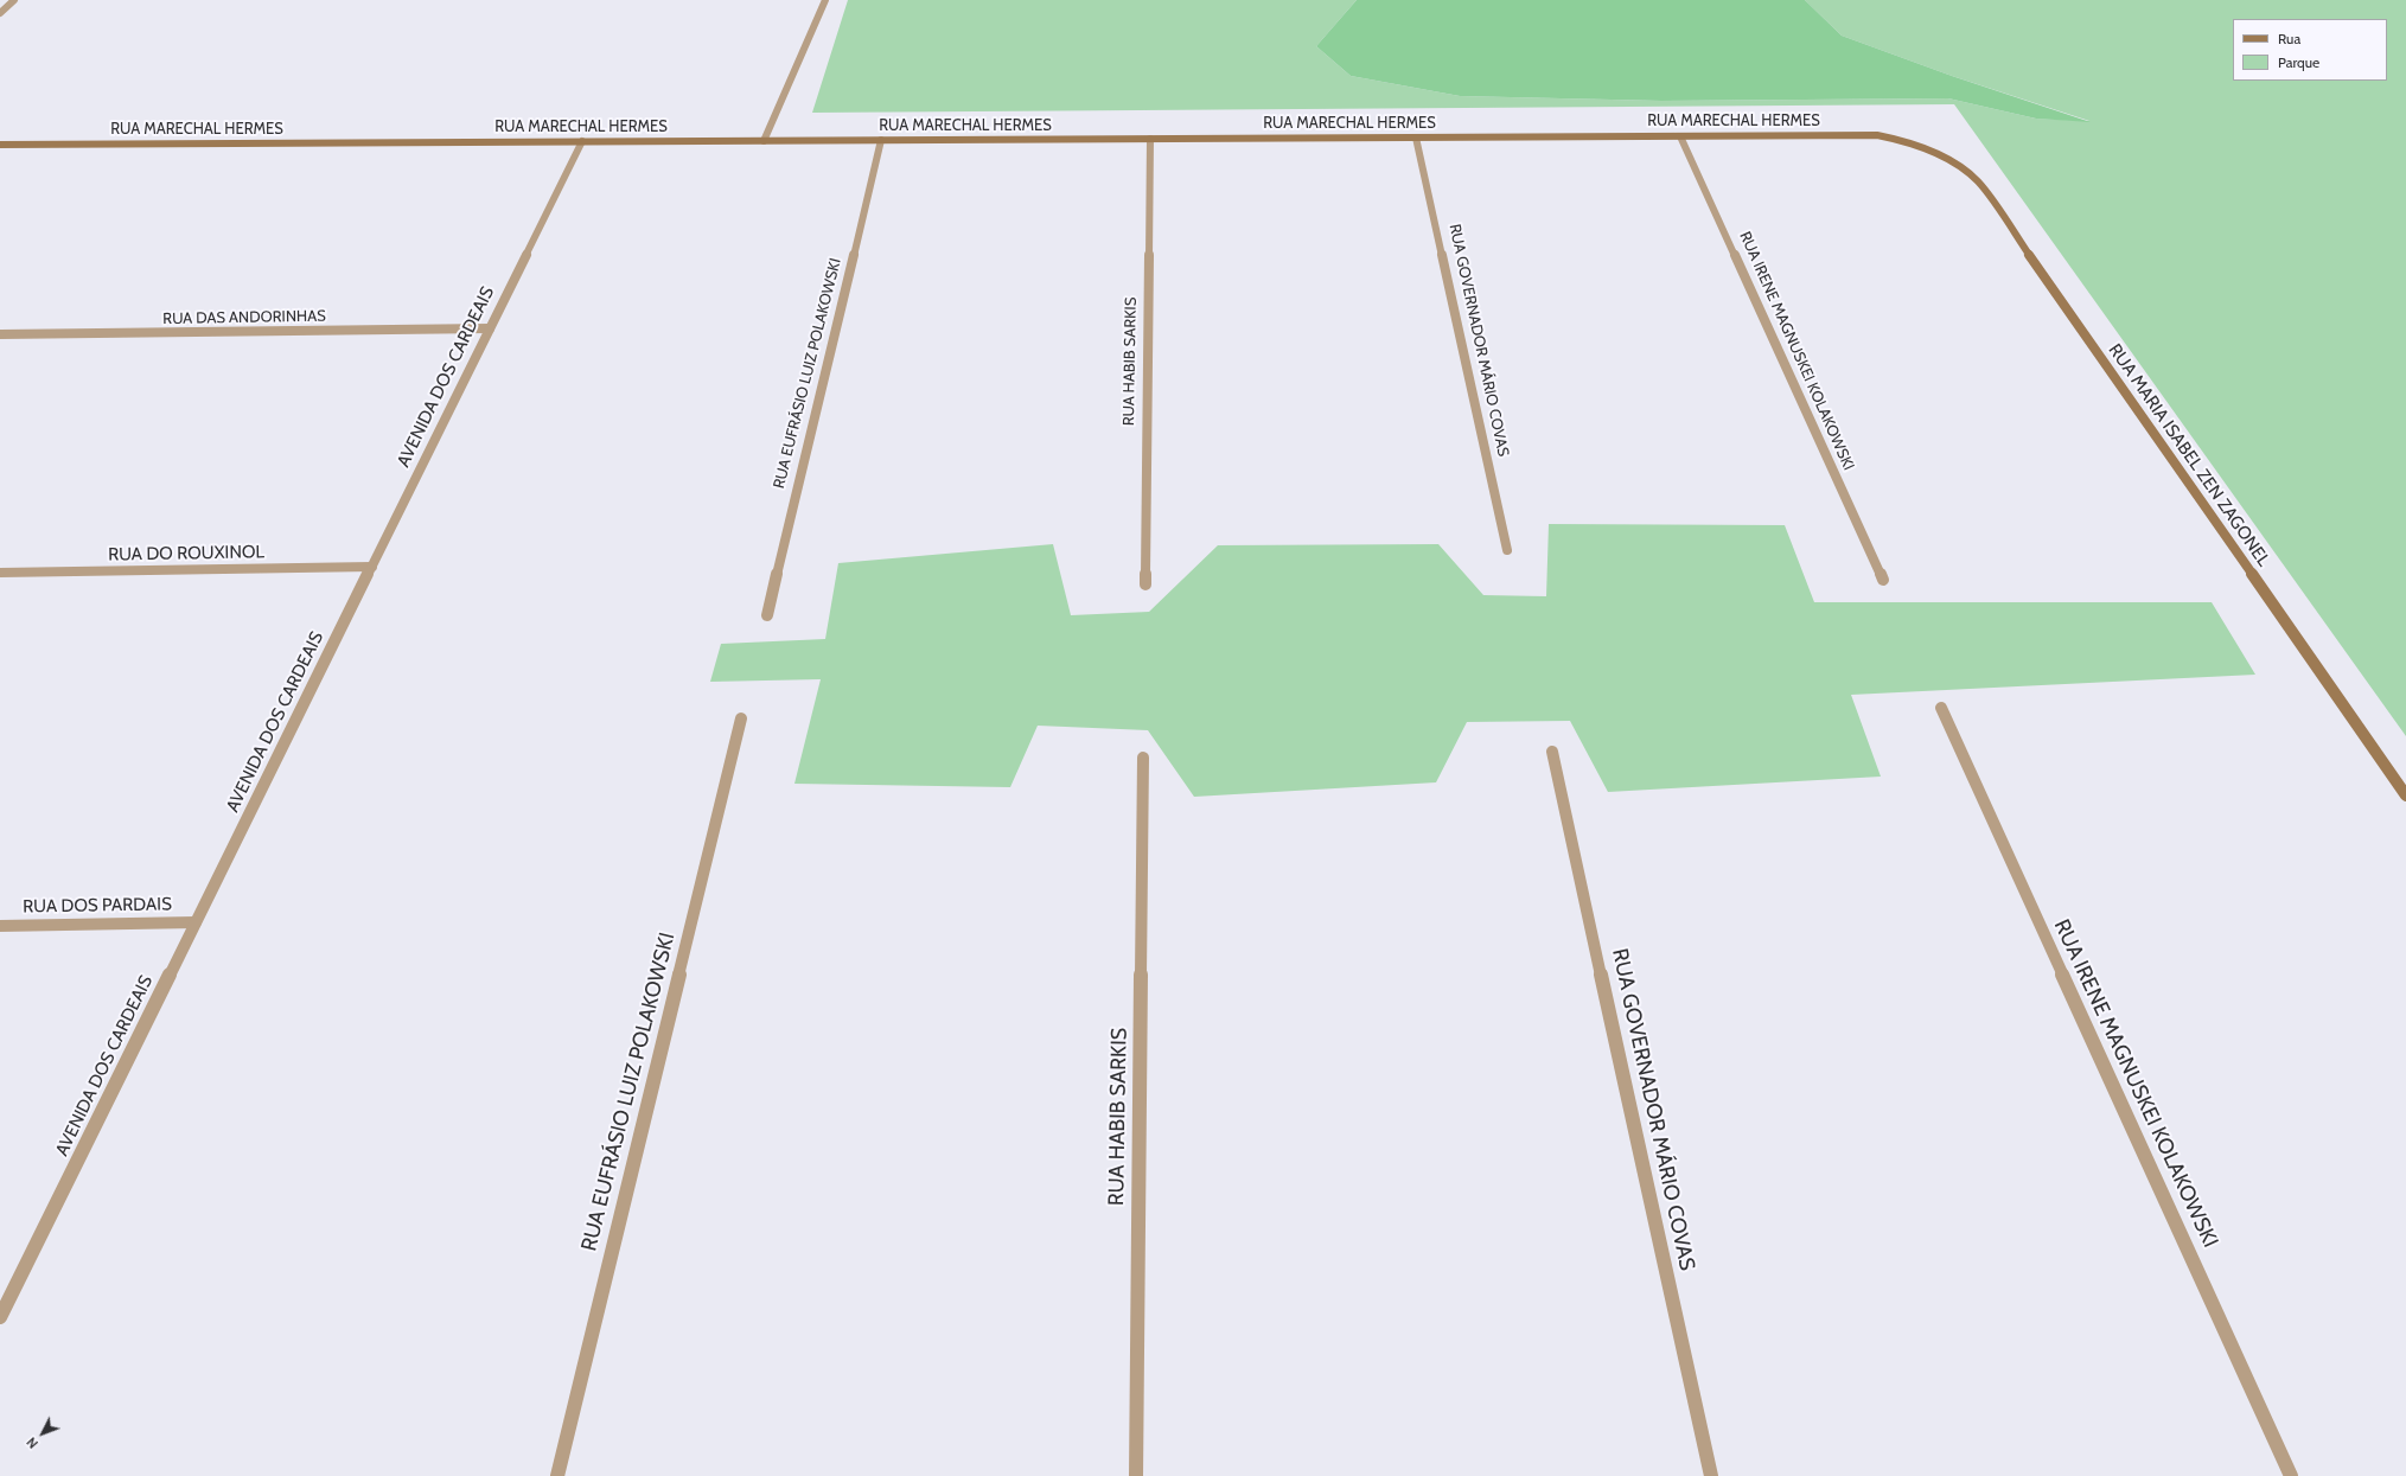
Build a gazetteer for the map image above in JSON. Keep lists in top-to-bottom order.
{
  "streets": {
    "main road": ["RUA MARECHAL HERMES", "RUA MARIA ISABEL ZEN ZAGONEL"],
    "street": [
      "RUA DAS ANDORINHAS",
      "RUA GOVERNADOR MÁRIO COVAS",
      "RUA IRENE MAGNUSKEI KOLAKOWSKI",
      "RUA HABIB SARKIS",
      "RUA EUFRÁSIO LUIZ POLAKOWSKI",
      "AVENIDA DOS CARDEAIS",
      "RUA DO ROUXINOL",
      "RUA DOS PARDAIS"
    ]
  },
  "crossings": [
    ["RUA MARECHAL HERMES", "RUA GOVERNADOR MÁRIO COVAS"],
    ["RUA MARECHAL HERMES", "RUA IRENE MAGNUSKEI KOLAKOWSKI"],
    ["RUA MARECHAL HERMES", "RUA HABIB SARKIS"],
    ["RUA MARECHAL HERMES", "RUA EUFRÁSIO LUIZ POLAKOWSKI"],
    ["RUA MARECHAL HERMES", "AVENIDA DOS CARDEAIS"],
    ["RUA MARECHAL HERMES", "RUA MARIA ISABEL ZEN ZAGONEL"],
    ["RUA DAS ANDORINHAS", "AVENIDA DOS CARDEAIS"],
    ["AVENIDA DOS CARDEAIS", "RUA DO ROUXINOL"],
    ["AVENIDA DOS CARDEAIS", "RUA DOS PARDAIS"]
  ],
  "legend": ["Rua", "Parque"],
  "north": "bottom left"
}
